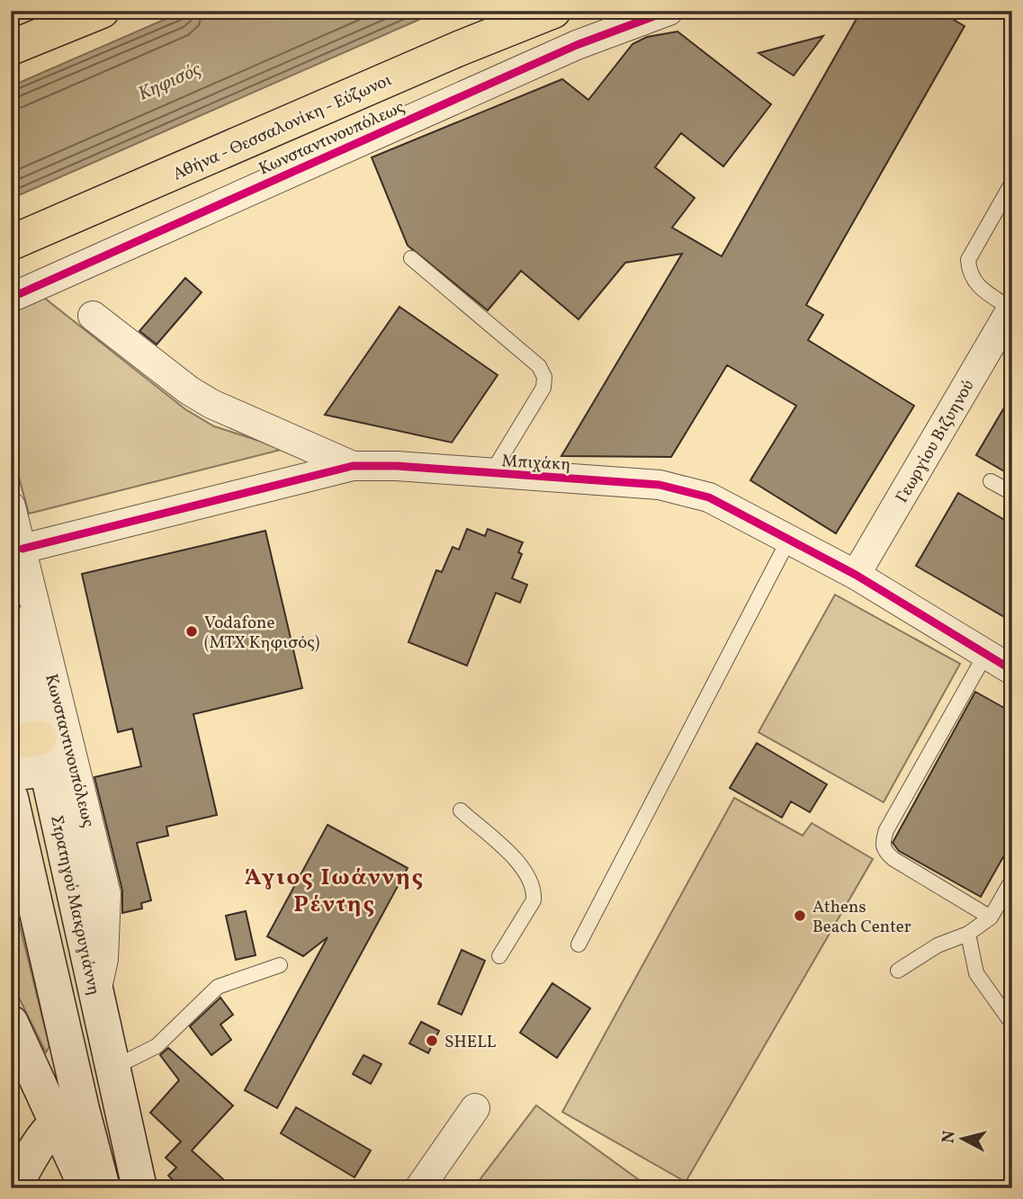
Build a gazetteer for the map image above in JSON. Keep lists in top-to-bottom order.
{
  "streets": {
    "highway": ["Αθήνα - Θεσσαλονίκη - Εύζωνοι"],
    "street": [
      "Κωνσταντινουπόλεως",
      "Γεωργίου Βιζυηνού",
      "Μπιχάκη",
      "Στρατηγού Μακρυγιάννη"
    ]
  },
  "crossings": [
    ["Κωνσταντινουπόλεως", "Μπιχάκη"],
    ["Κωνσταντινουπόλεως", "Στρατηγού Μακρυγιάννη"],
    ["Γεωργίου Βιζυηνού", "Μπιχάκη"]
  ],
  "districts": ["Άγιος Ιωάννης Ρέντης"],
  "water": ["Κηφισός"],
  "places": ["Vodafone (MTX Κηφισός)", "Athens Beach Center", "SHELL"],
  "north": "left"
}
